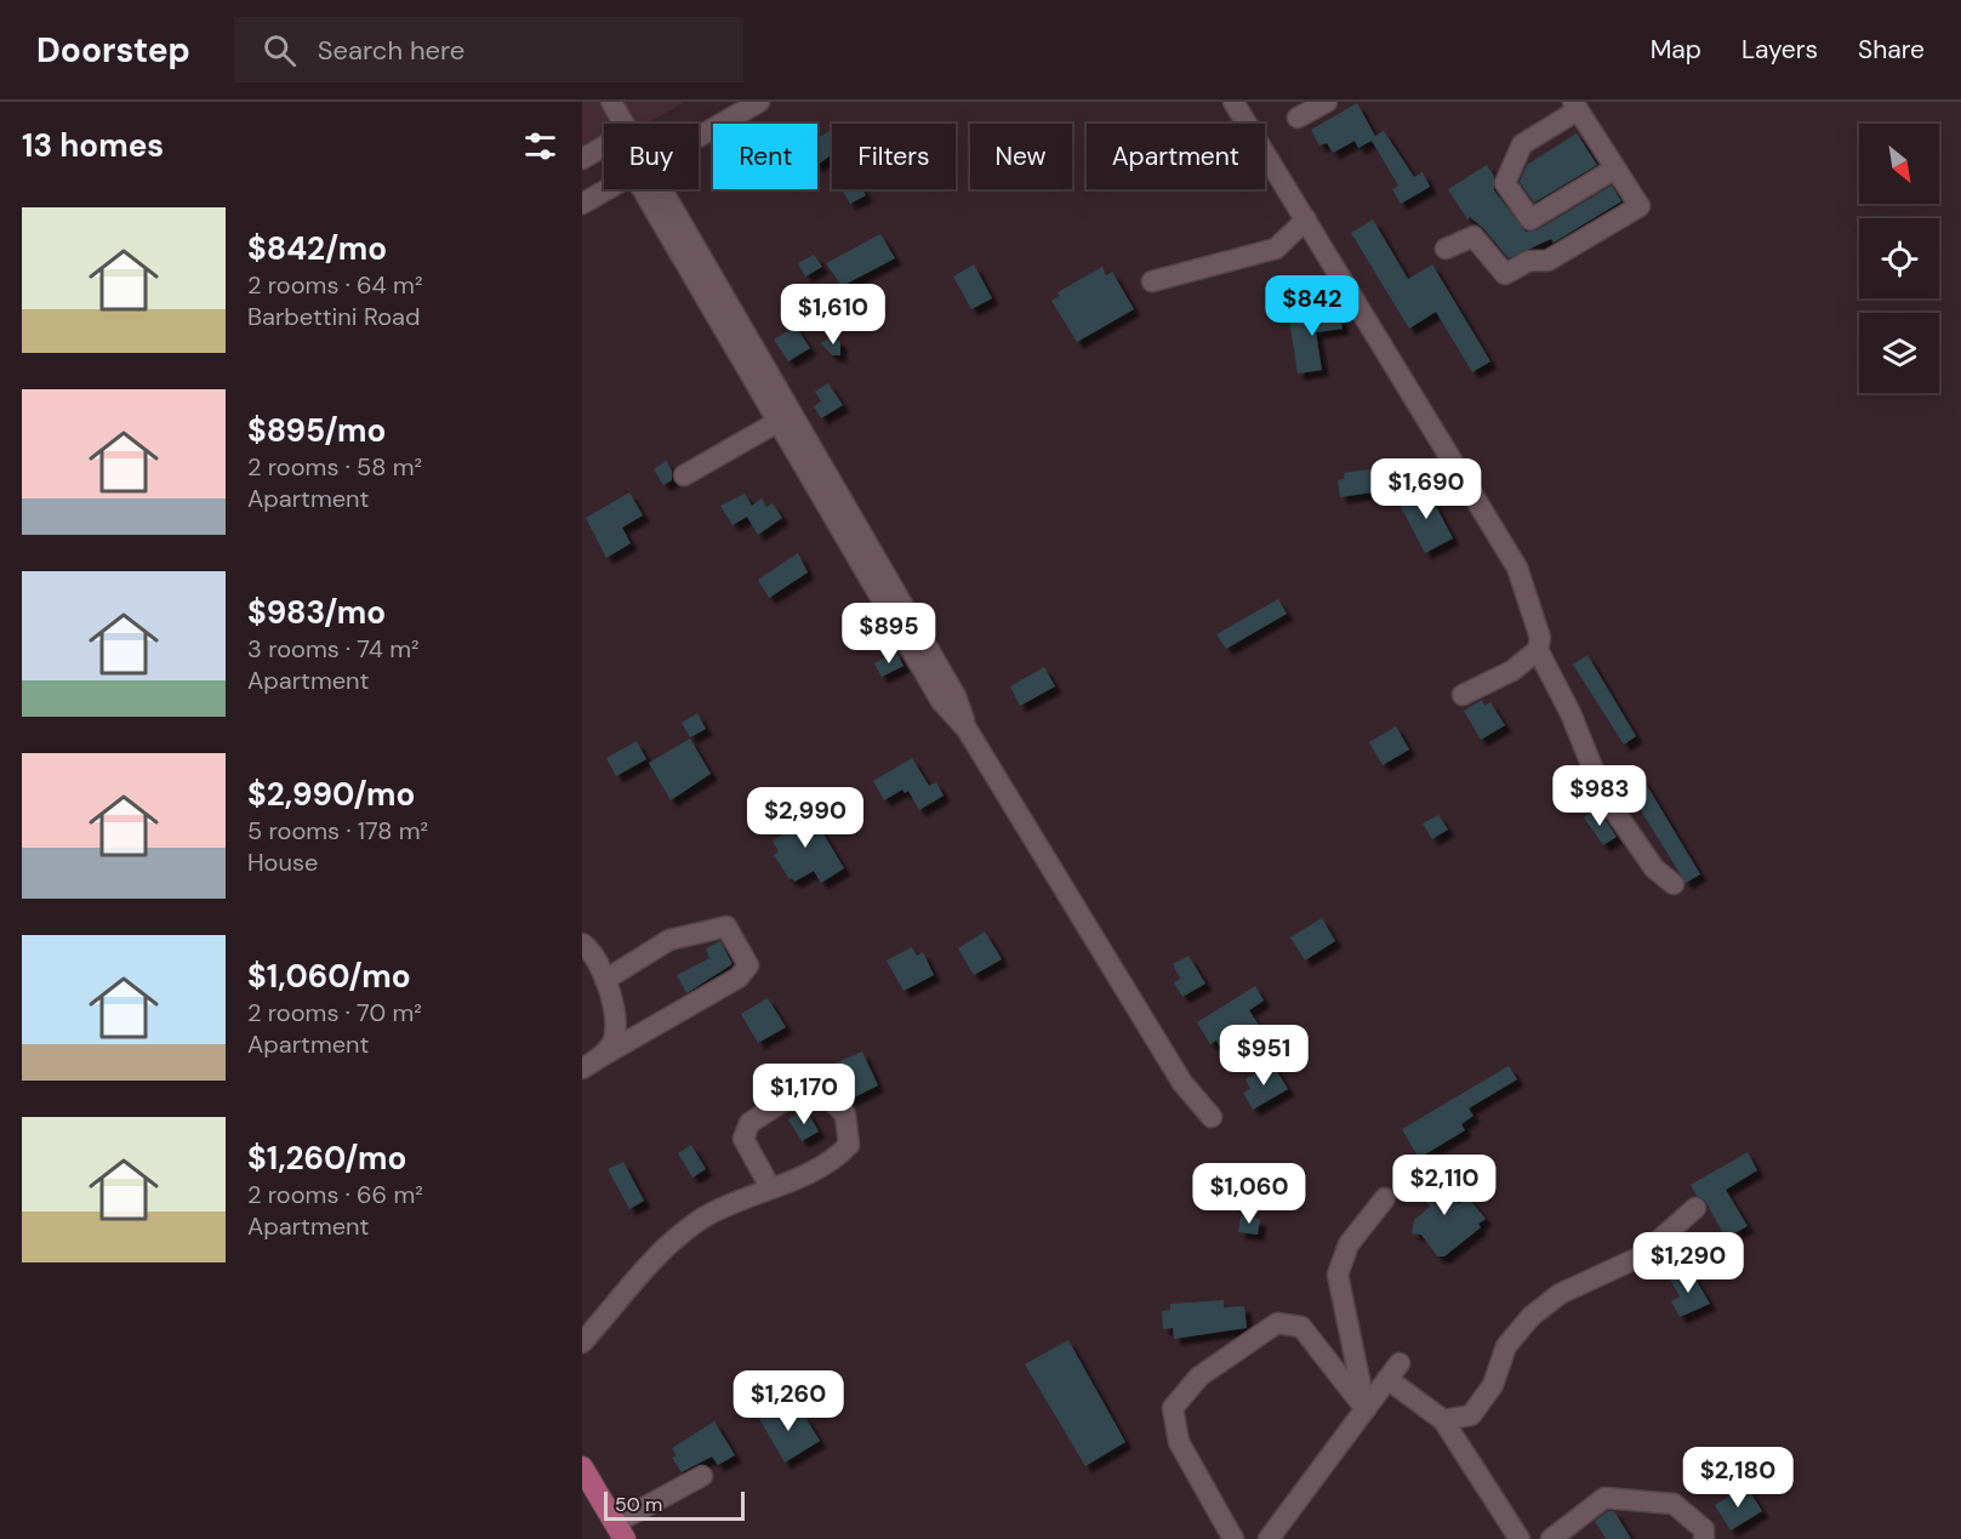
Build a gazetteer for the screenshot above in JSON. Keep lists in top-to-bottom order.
{
  "scale_bar": "50 m",
  "north": "bottom right",
  "page": {
    "header": "Doorstep",
    "search": "Search here",
    "nav": ["Map", "Layers", "Share"],
    "heading": "13 homes",
    "chip": [
      "Buy",
      "Rent",
      "Filters",
      "New",
      "Apartment"
    ],
    "list": [
      {
        "name": "$842/mo",
        "note": "2 rooms · 64 m² · Barbettini Road"
      },
      {
        "name": "$895/mo",
        "note": "2 rooms · 58 m² · Apartment"
      },
      {
        "name": "$983/mo",
        "note": "3 rooms · 74 m² · Apartment"
      },
      {
        "name": "$2,990/mo",
        "note": "5 rooms · 178 m² · House"
      },
      {
        "name": "$1,060/mo",
        "note": "2 rooms · 70 m² · Apartment"
      },
      {
        "name": "$1,260/mo",
        "note": "2 rooms · 66 m² · Apartment"
      }
    ],
    "price": [
      "$842",
      "$1,610",
      "$1,690",
      "$895",
      "$983",
      "$2,990",
      "$951",
      "$1,170",
      "$2,110",
      "$1,060",
      "$1,290",
      "$1,260",
      "$2,180"
    ],
    "scale": "50 m"
  }
}
